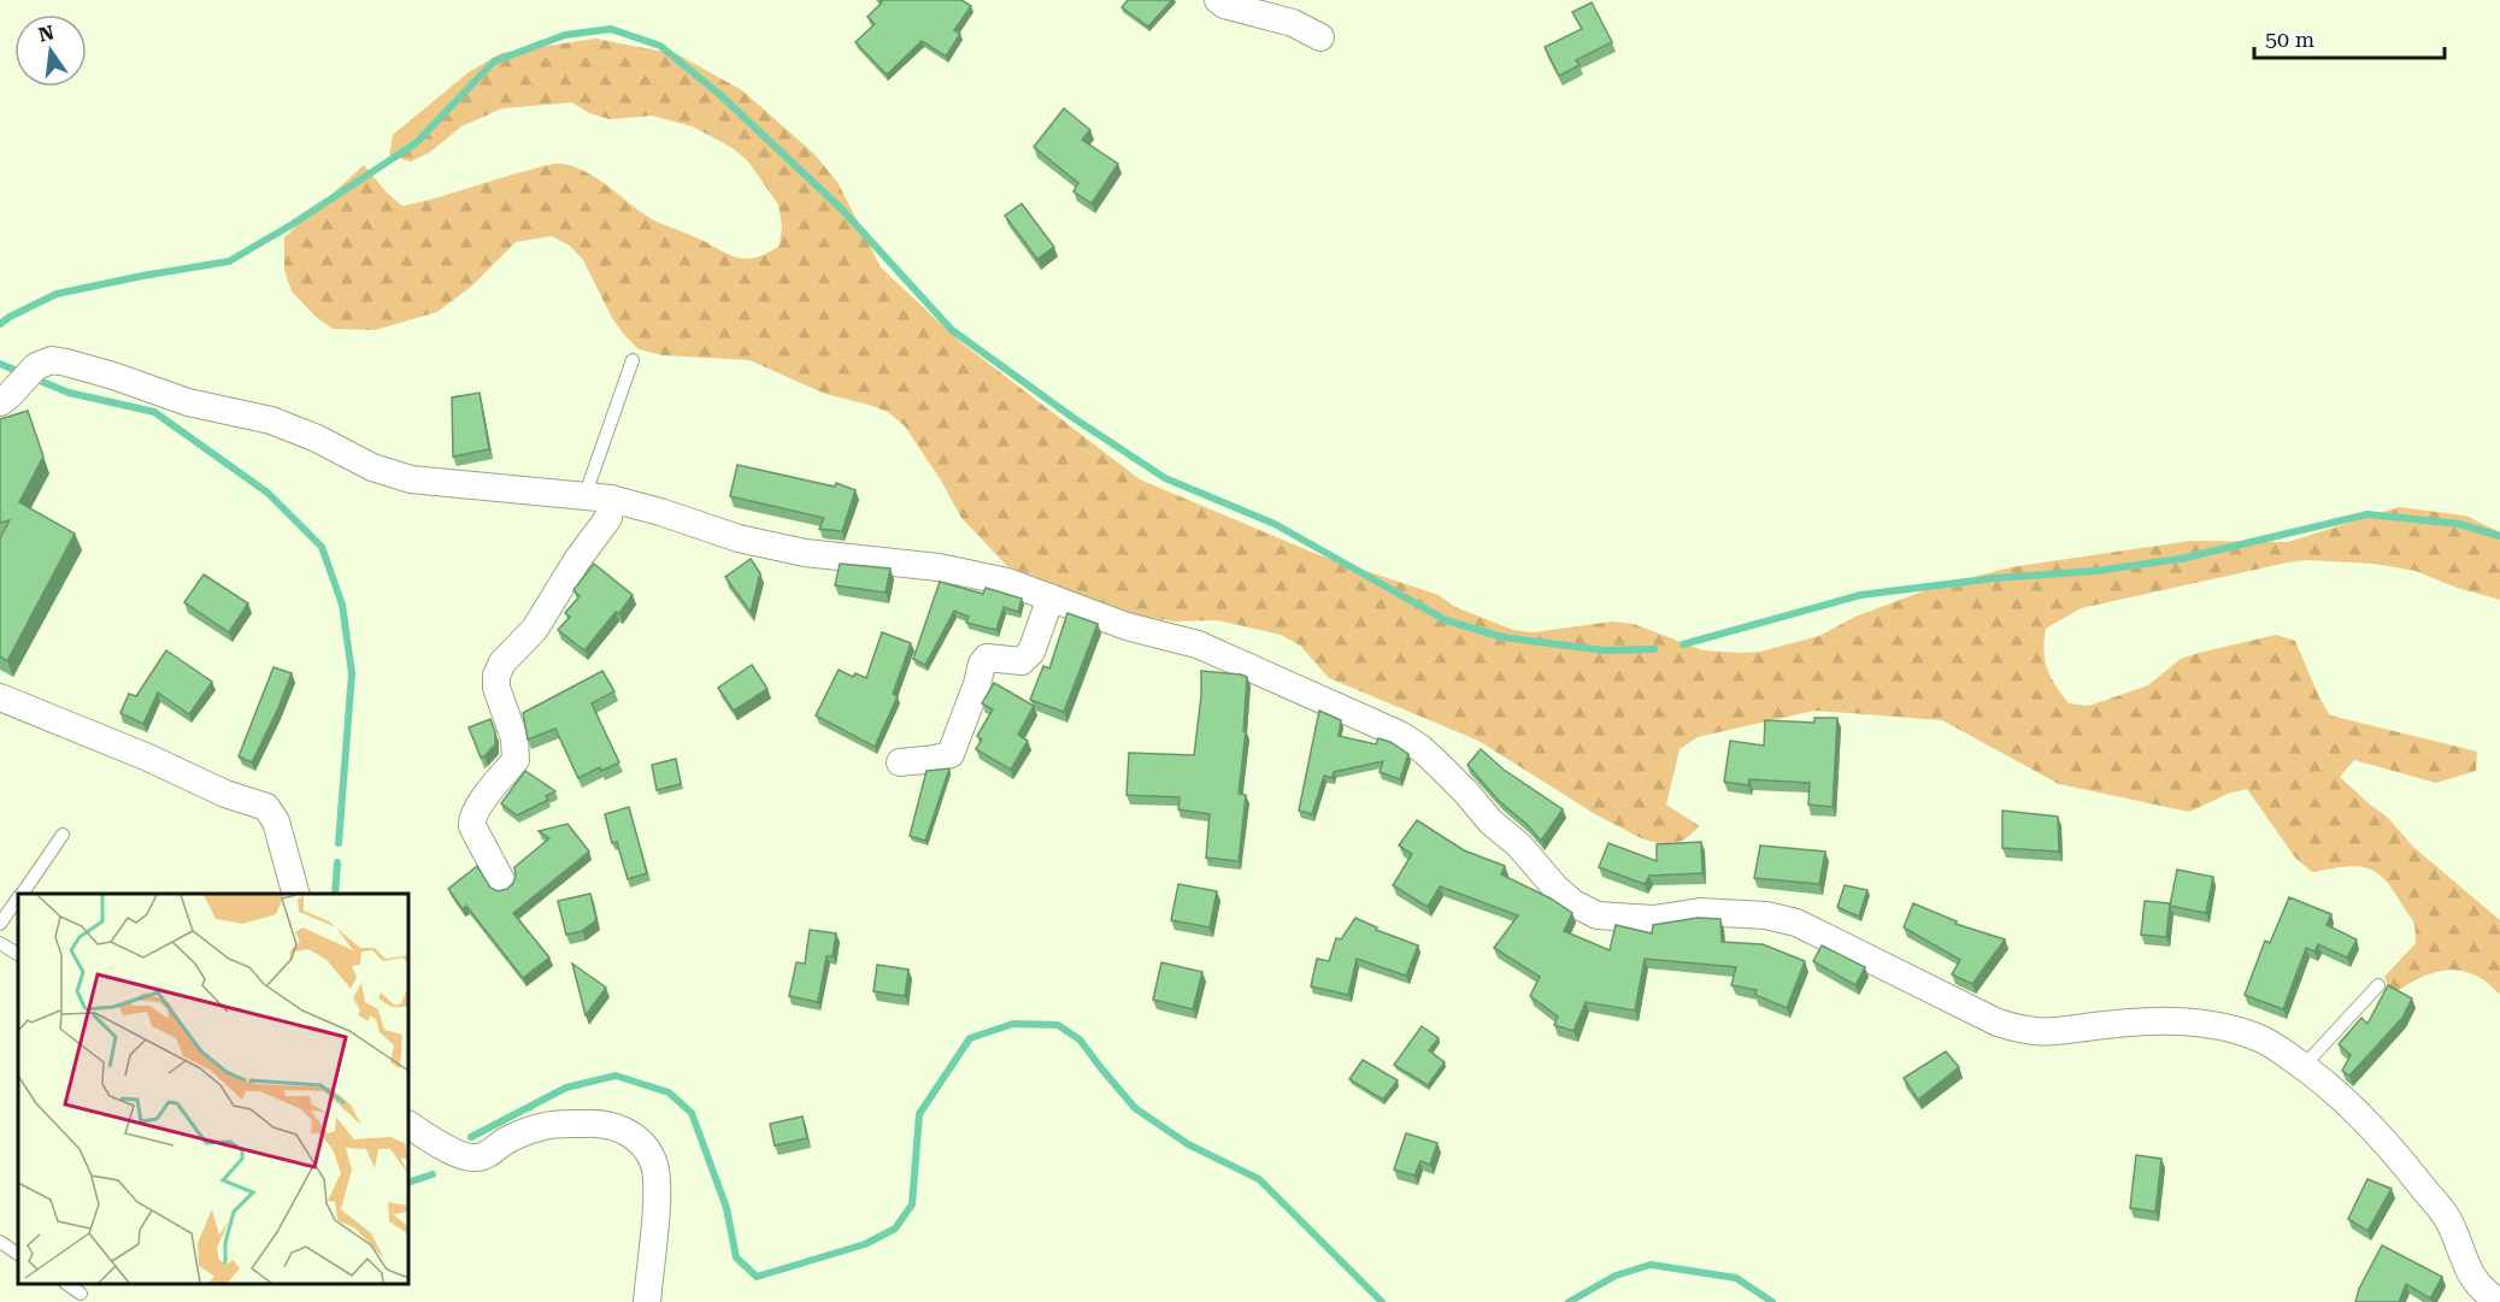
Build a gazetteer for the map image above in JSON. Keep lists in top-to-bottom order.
{
  "scale_bar": "50 m",
  "north": "top"
}
